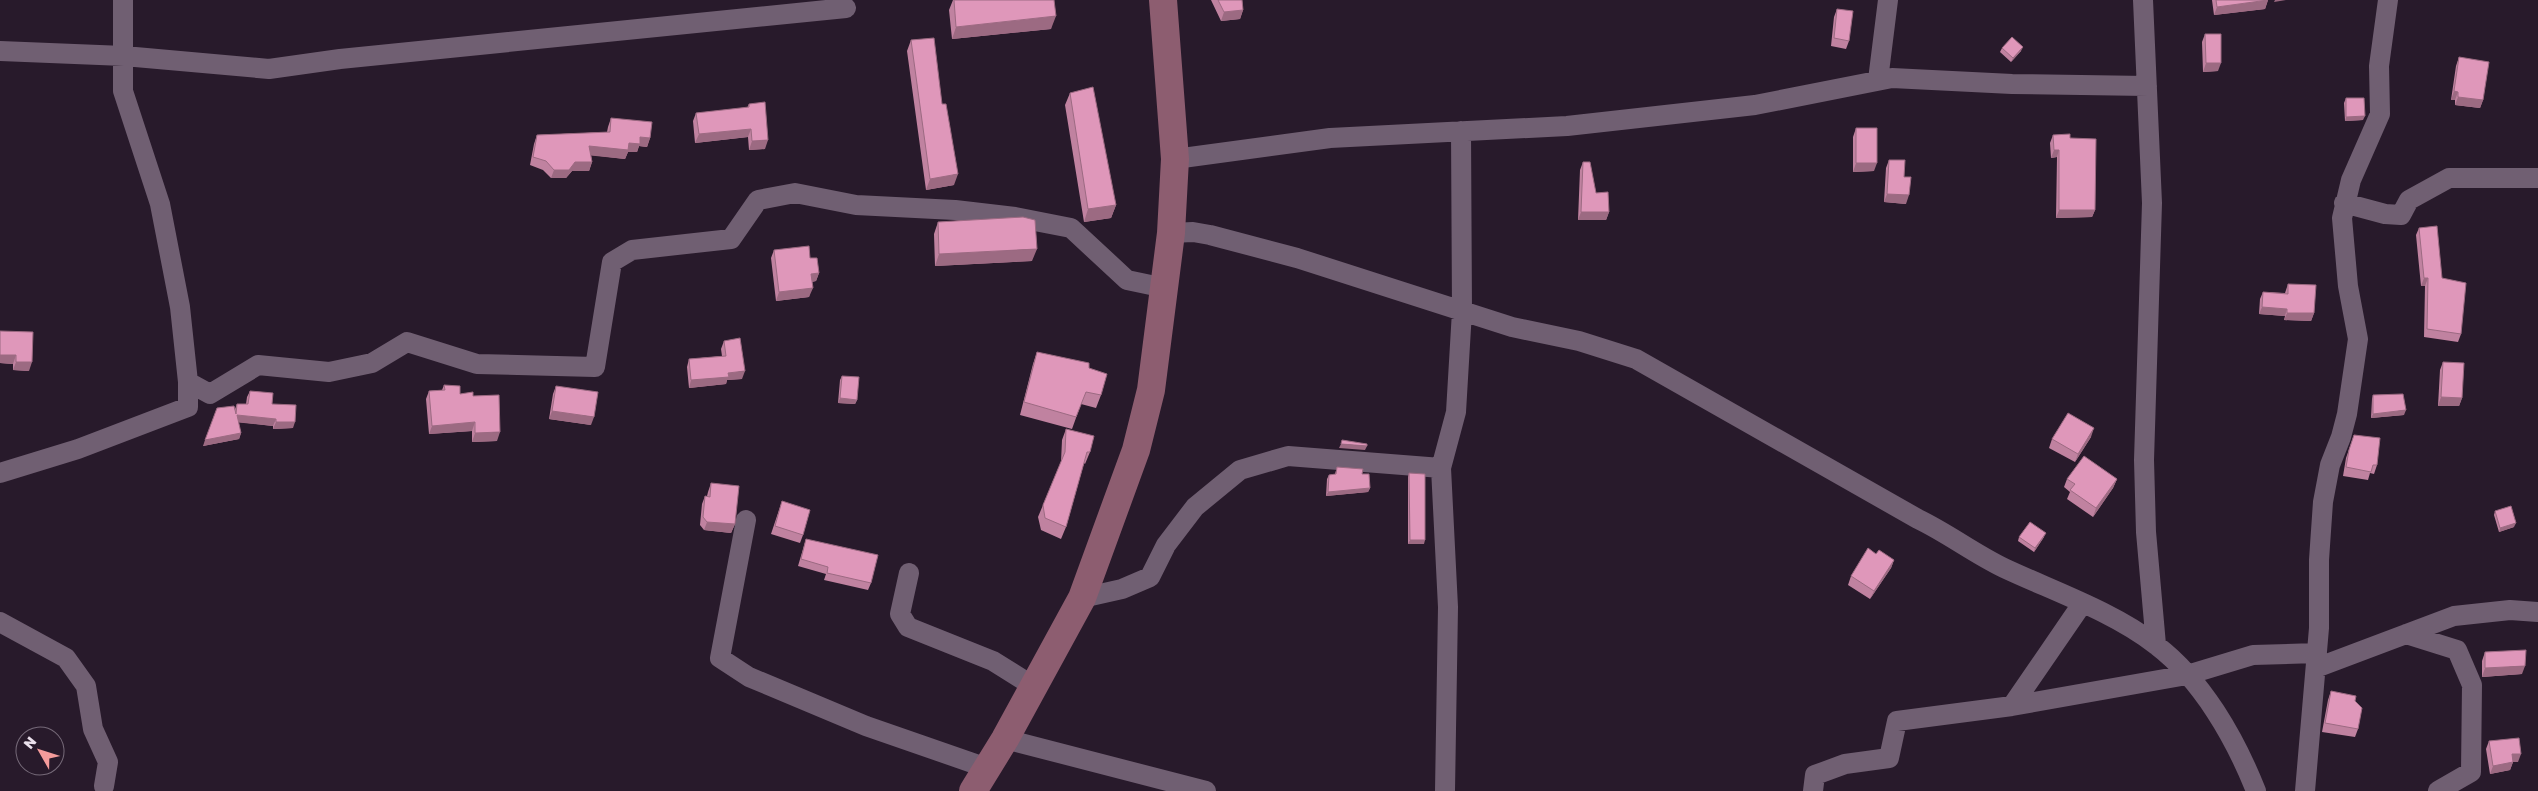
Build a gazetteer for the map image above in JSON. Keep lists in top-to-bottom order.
{
  "north": "top left"
}
